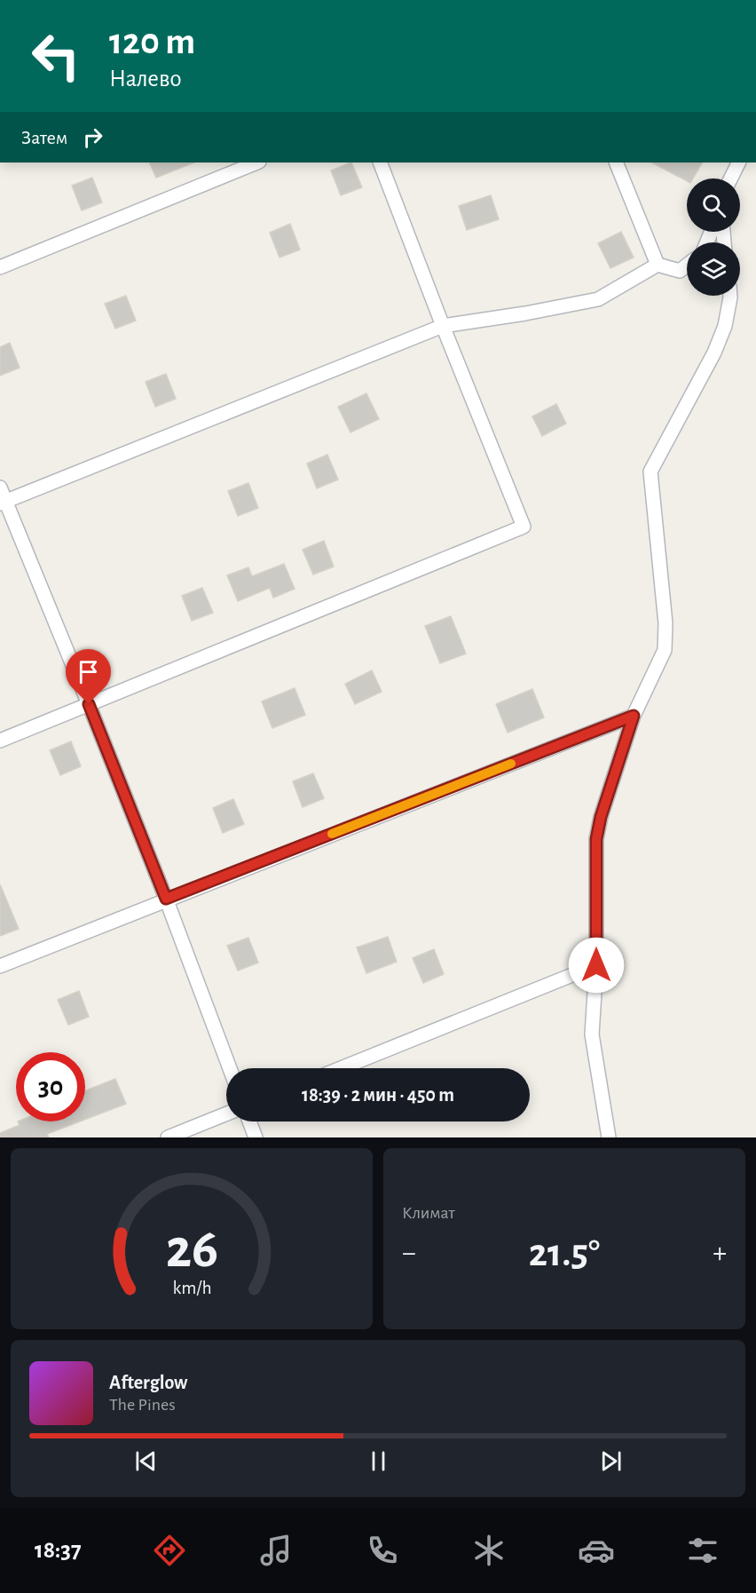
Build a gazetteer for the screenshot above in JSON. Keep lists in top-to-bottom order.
{
  "page": {
    "turn": ["120 m", "Налево"],
    "then": "Затем",
    "limit": "30",
    "trip": "18:39 · 2 мин · 450 m",
    "tile": "Климат",
    "heat": ["−", "21.5°", "+"],
    "song": ["Afterglow", "The Pines"],
    "tabs": "18:37",
    "gauge": ["26", "km/h"]
  }
}
